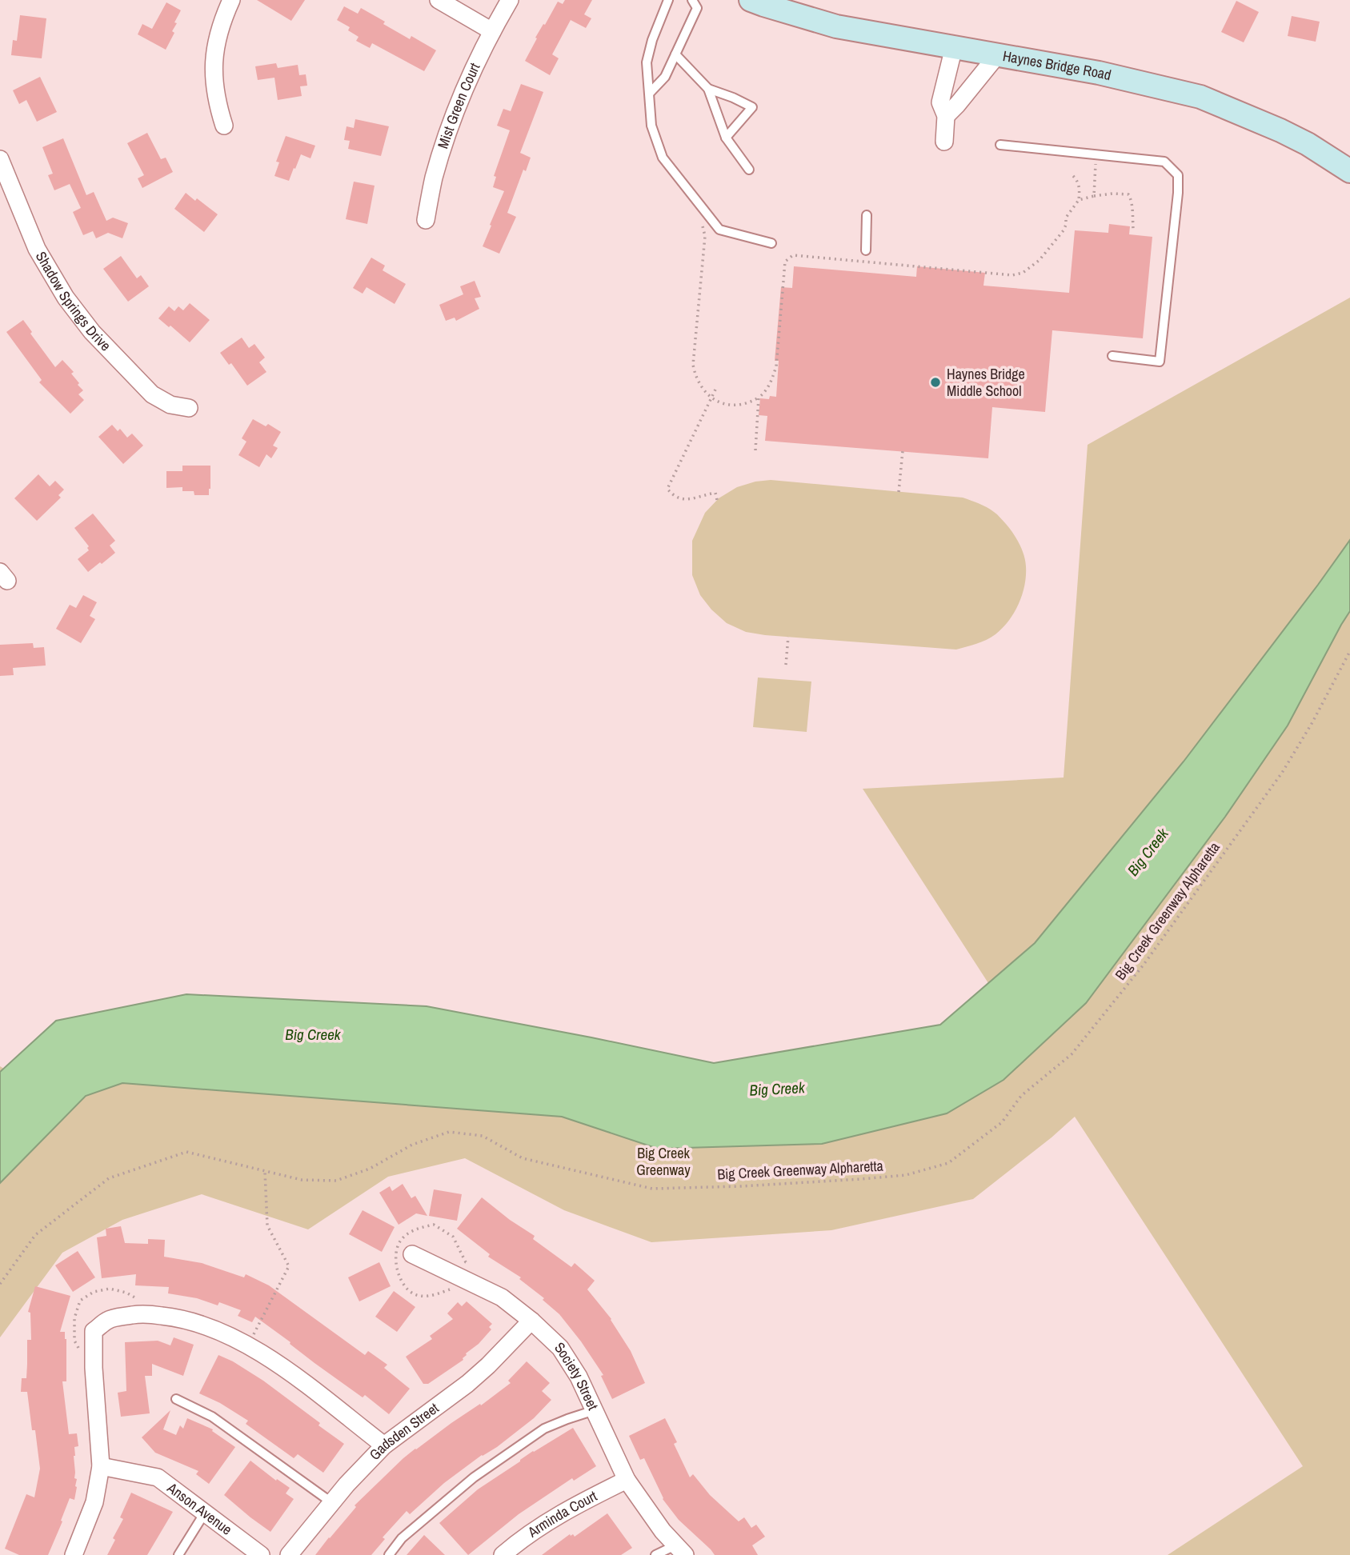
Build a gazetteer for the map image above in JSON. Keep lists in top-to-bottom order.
{
  "streets": {
    "main road": ["Haynes Bridge Road"],
    "street": [
      "Mist Green Court",
      "Shadow Springs Drive",
      "Society Street",
      "Gadsden Street",
      "Anson Avenue",
      "Arminda Court"
    ],
    "path": ["Big Creek Greenway Alpharetta"]
  },
  "crossings": [
    ["Society Street", "Gadsden Street"],
    ["Society Street", "Arminda Court"]
  ],
  "water": ["Big Creek"],
  "parks": ["Big Creek Greenway"],
  "places": ["Haynes Bridge Middle School"]
}
